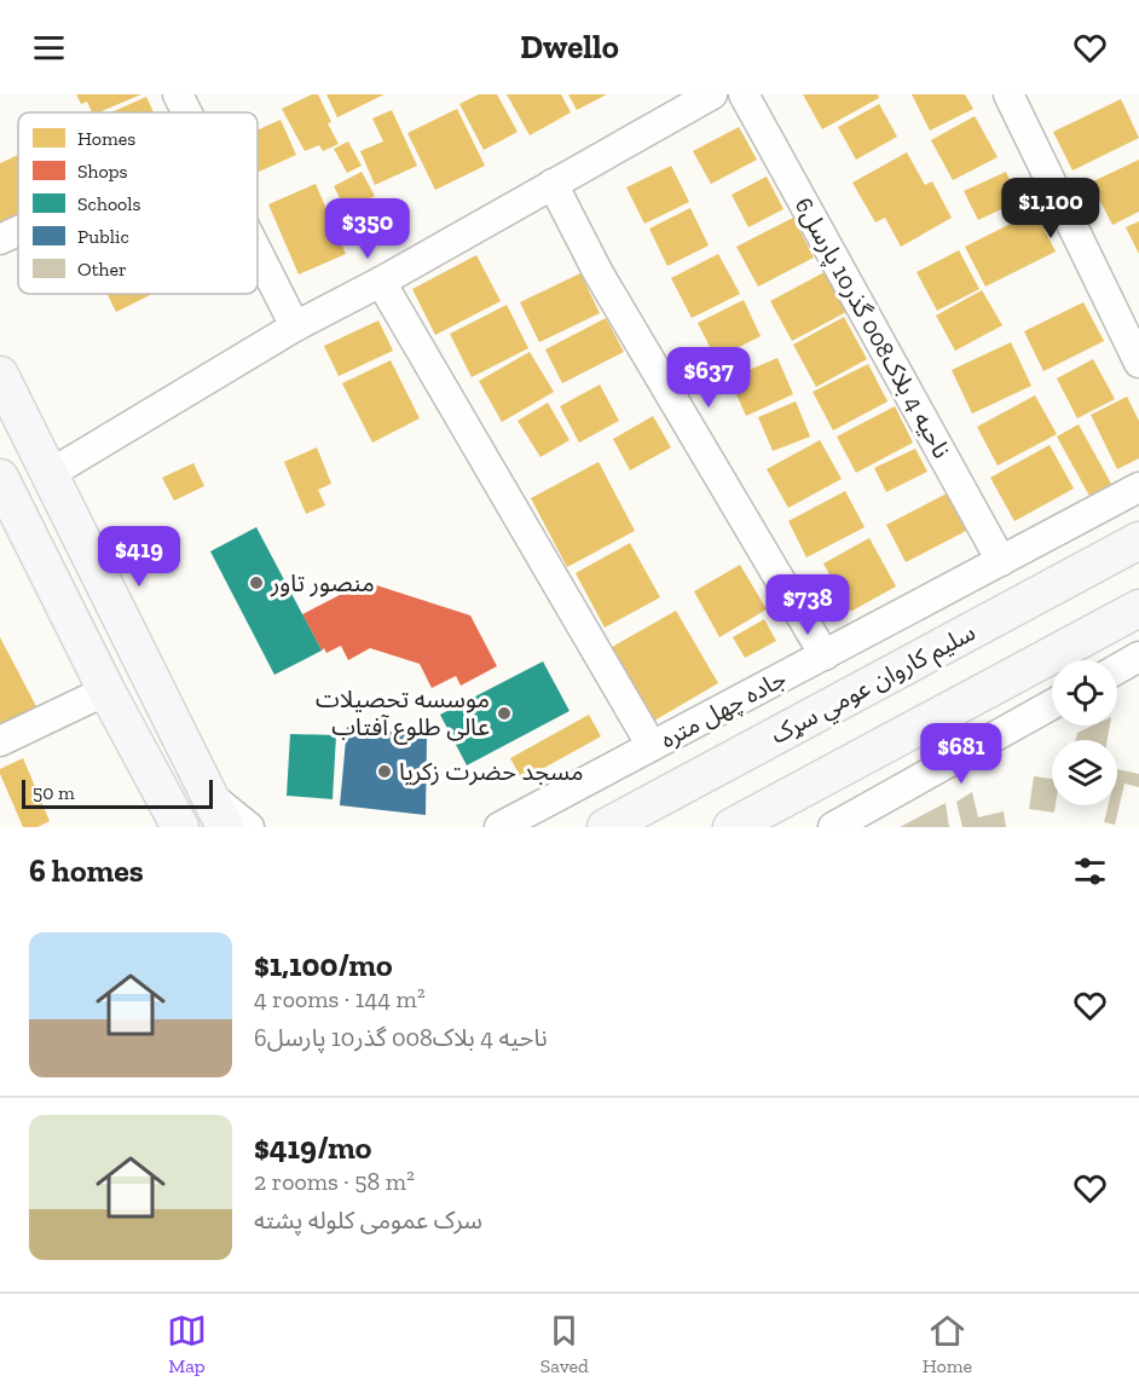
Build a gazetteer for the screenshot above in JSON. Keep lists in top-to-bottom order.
{
  "streets": {
    "main road": ["سلیم کاروان عومي سړک"],
    "street": ["ناحیه 4 بلاک008 گذر10 پارسل6", "جاده چهل متره"]
  },
  "crossings": [
    ["ناحیه 4 بلاک008 گذر10 پارسل6", "جاده چهل متره"]
  ],
  "places": ["منصور تاور", "موسسه تحصیلات عالی طلوع آفتاب", "مسجد حضرت زکریا"],
  "legend": [
    "Homes",
    "Shops",
    "Schools",
    "Public",
    "Other"
  ],
  "scale_bar": "50 m",
  "page": {
    "header": "Dwello",
    "price": [
      "$1,100",
      "$350",
      "$637",
      "$419",
      "$738",
      "$681"
    ],
    "scale": "50 m",
    "heading": "6 homes",
    "list": [
      {
        "name": "$1,100/mo",
        "note": "4 rooms · 144 m² · ناحیه 4 بلاک008 گذر10 پارسل6"
      },
      {
        "name": "$419/mo",
        "note": "2 rooms · 58 m² · سرک عمومی کلوله پشته"
      }
    ],
    "tabs": ["Map", "Saved", "Home"]
  }
}
